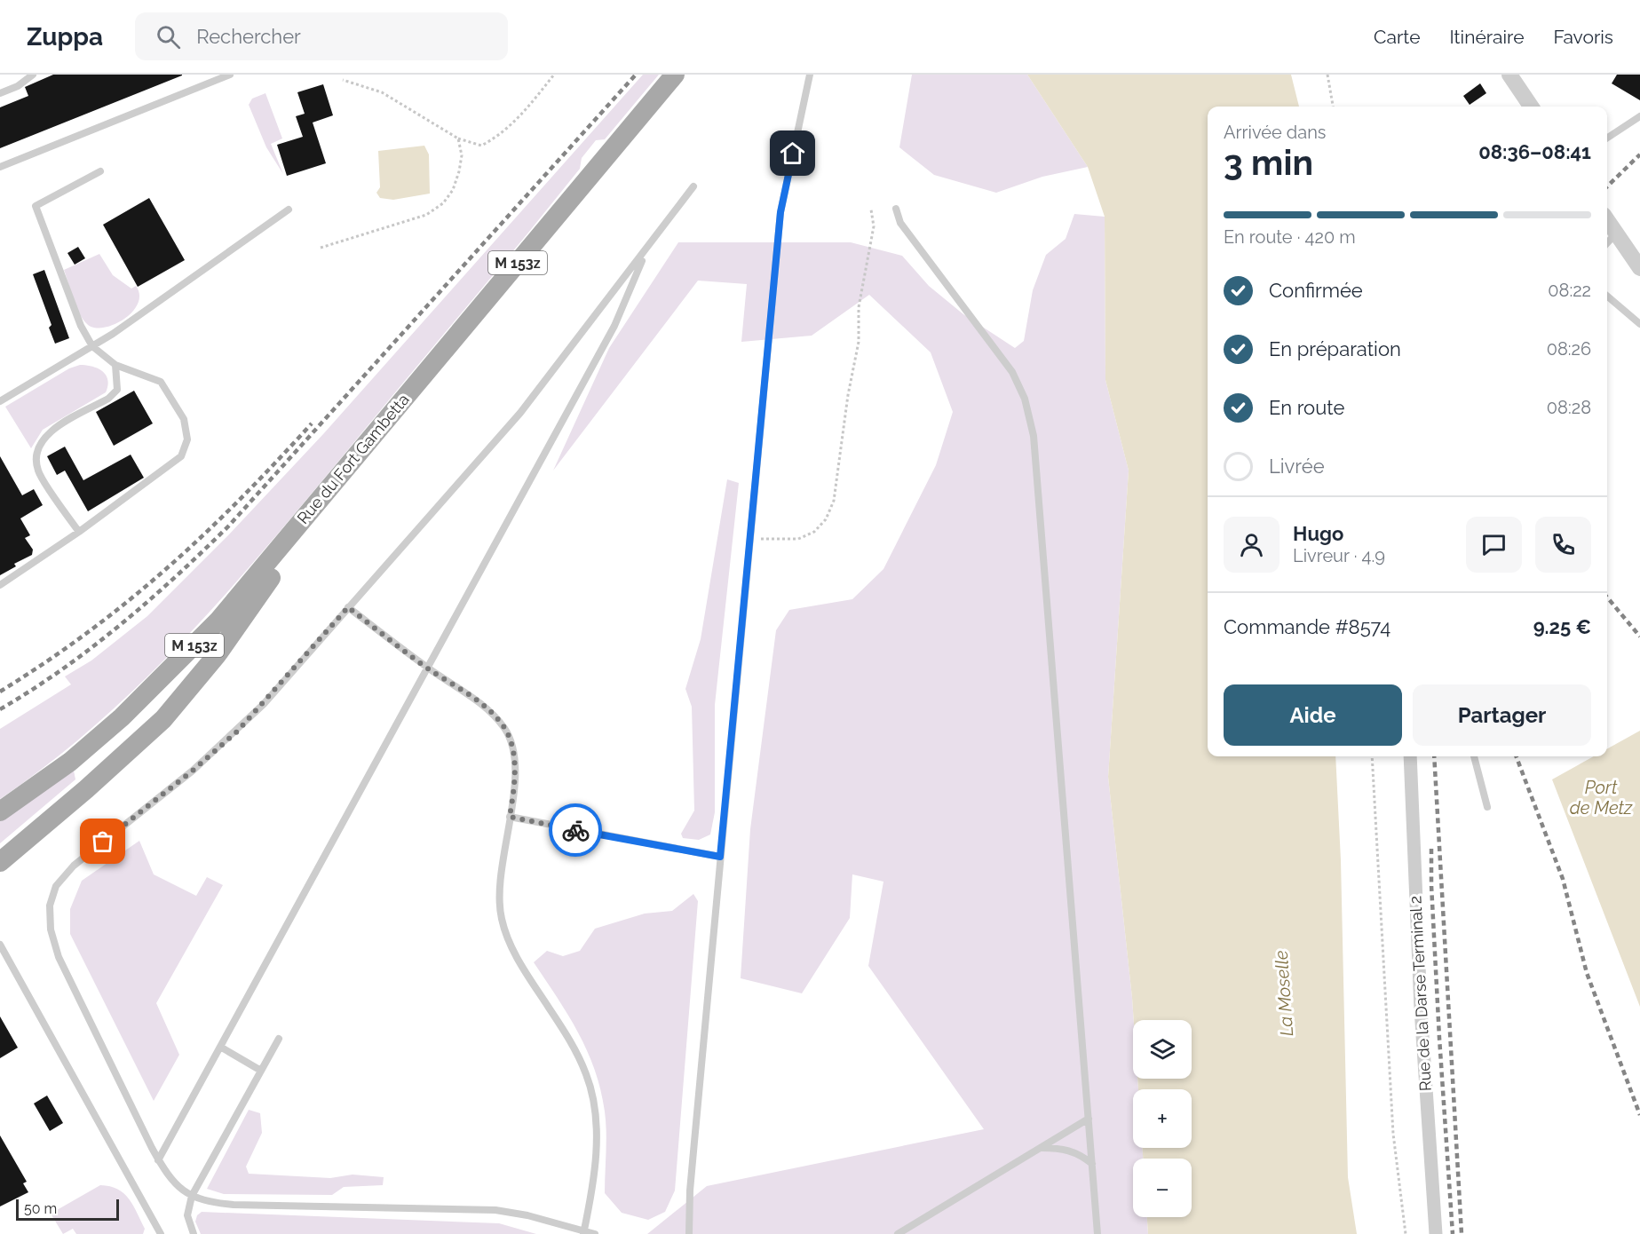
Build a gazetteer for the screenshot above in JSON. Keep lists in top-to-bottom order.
{
  "streets": {
    "main road": ["M 153z", "Rue du Fort Gambetta"],
    "street": ["Rue de la Darse Terminal 2"]
  },
  "water": ["Port de Metz", "La Moselle"],
  "scale_bar": "50 m",
  "page": {
    "header": "Zuppa",
    "search": "Rechercher",
    "nav": ["Carte", "Itinéraire", "Favoris"],
    "heading": ["3 min", "Arrivée dans", "08:36–08:41"],
    "panel": [
      "Hugo",
      "Livreur · 4.9",
      "Commande #8574",
      "9.25 €"
    ],
    "bar": "En route · 420 m",
    "list": [
      ["Confirmée", "08:22"],
      ["En préparation", "08:26"],
      ["En route", "08:28"],
      "Livrée"
    ],
    "buttons": ["Aide", "Partager"],
    "map_buttons": ["+", "−"],
    "scale": "50 m"
  }
}
